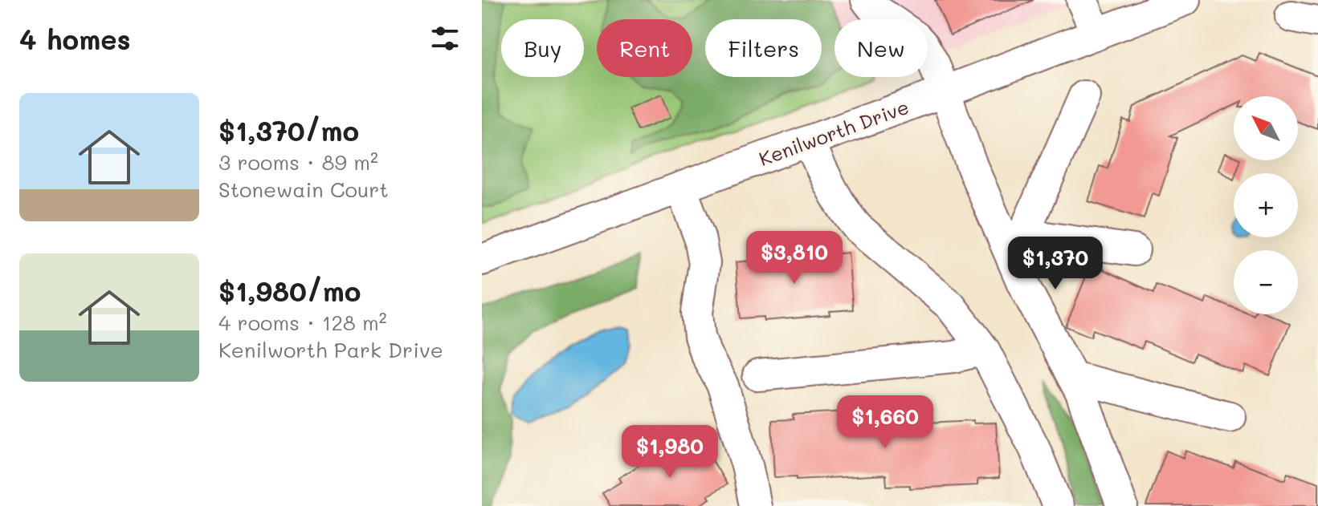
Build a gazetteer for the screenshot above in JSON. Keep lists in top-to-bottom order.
{
  "streets": {
    "street": ["Kenilworth Drive"]
  },
  "north": "top left",
  "page": {
    "heading": "4 homes",
    "chip": [
      "Buy",
      "Rent",
      "Filters",
      "New"
    ],
    "list": [
      {
        "name": "$1,370/mo",
        "note": "3 rooms · 89 m² · Stonewain Court"
      },
      {
        "name": "$1,980/mo",
        "note": "4 rooms · 128 m² · Kenilworth Park Drive"
      }
    ],
    "map_buttons": ["+", "−"],
    "price": [
      "$3,810",
      "$1,370",
      "$1,660",
      "$1,980"
    ]
  }
}
